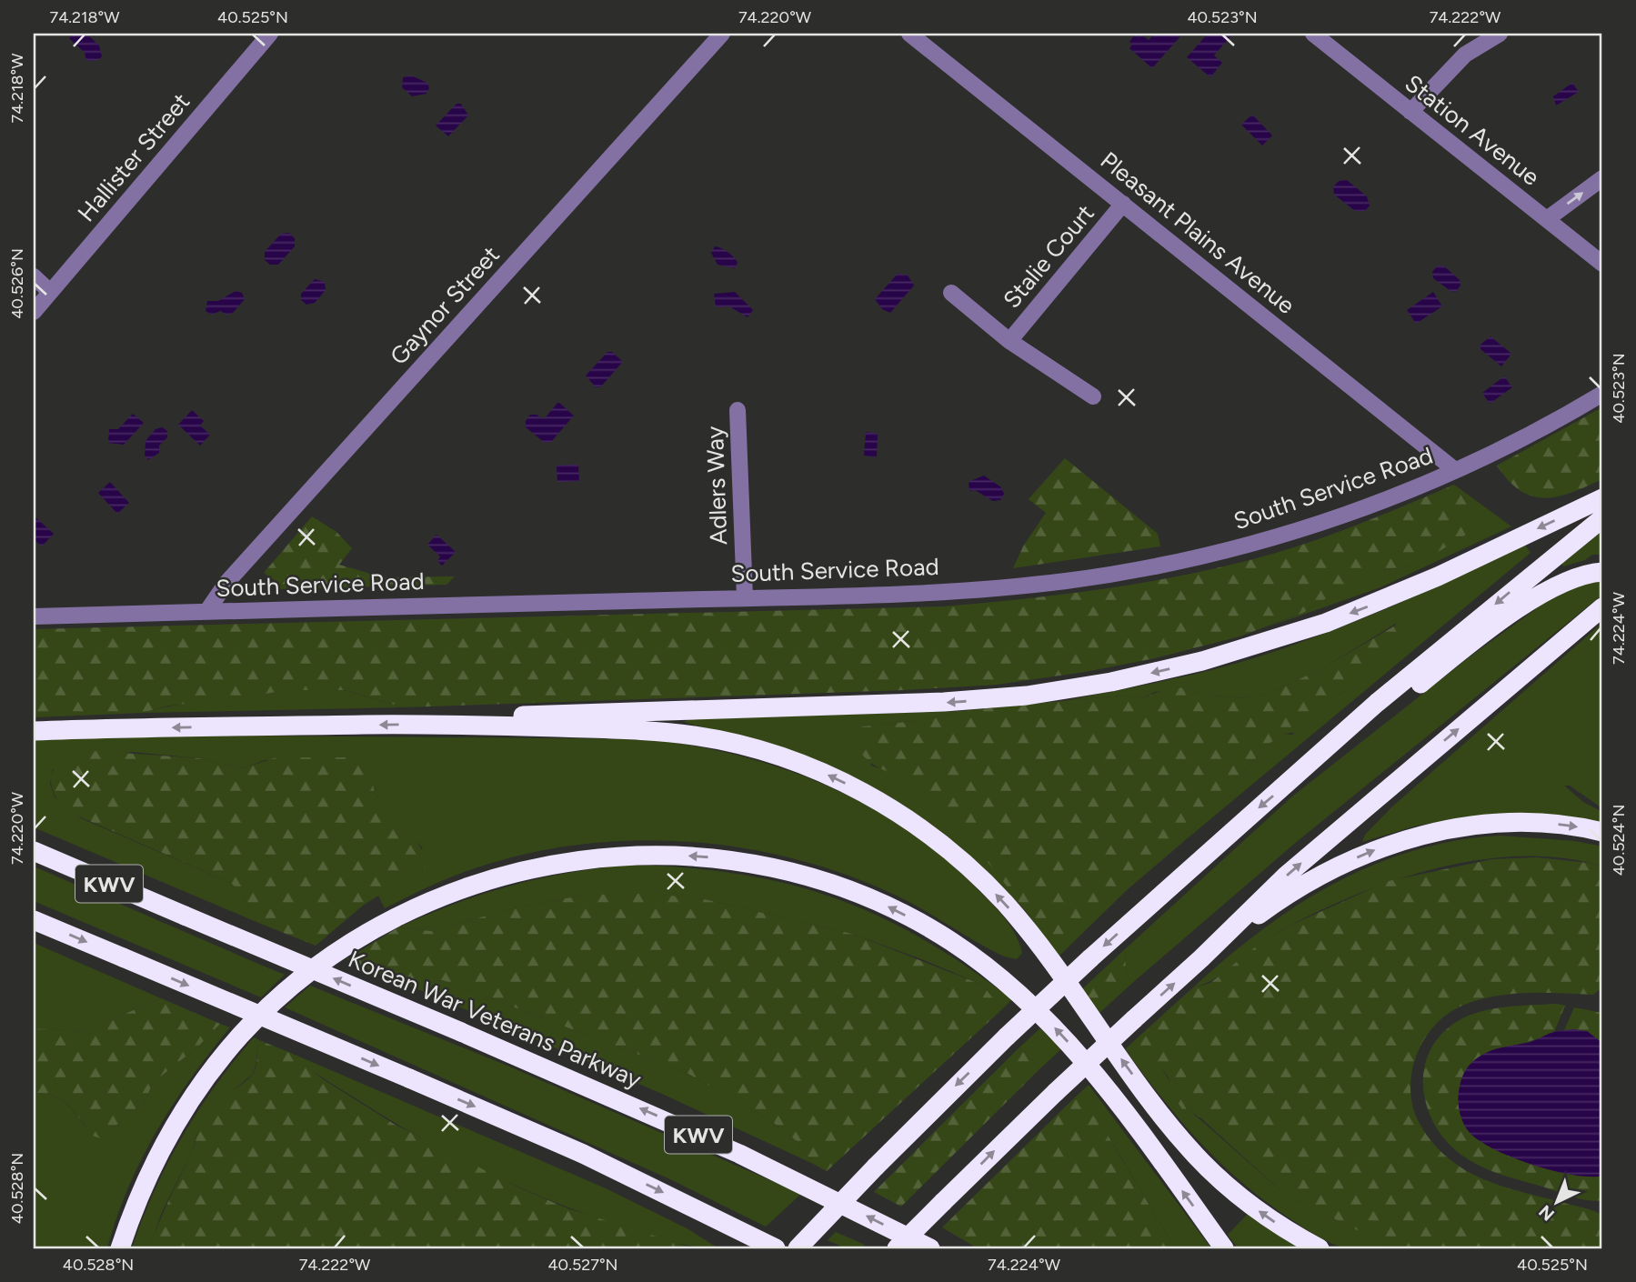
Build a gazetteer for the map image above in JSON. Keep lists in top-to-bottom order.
{
  "streets": {
    "highway": ["KWV", "Korean War Veterans Parkway"],
    "street": [
      "Station Avenue",
      "Hallister Street",
      "Pleasant Plains Avenue",
      "Stalie Court",
      "Gaynor Street",
      "Adlers Way",
      "South Service Road"
    ]
  },
  "crossings": [
    ["Pleasant Plains Avenue", "Stalie Court"],
    ["Pleasant Plains Avenue", "South Service Road"],
    ["Gaynor Street", "South Service Road"],
    ["Adlers Way", "South Service Road"]
  ],
  "north": "bottom left",
  "coordinates": [
    "74.218°W",
    "40.525°N",
    "74.220°W",
    "40.523°N",
    "74.222°W",
    "40.526°N",
    "74.224°W",
    "40.524°N",
    "40.528°N",
    "40.527°N"
  ]
}
